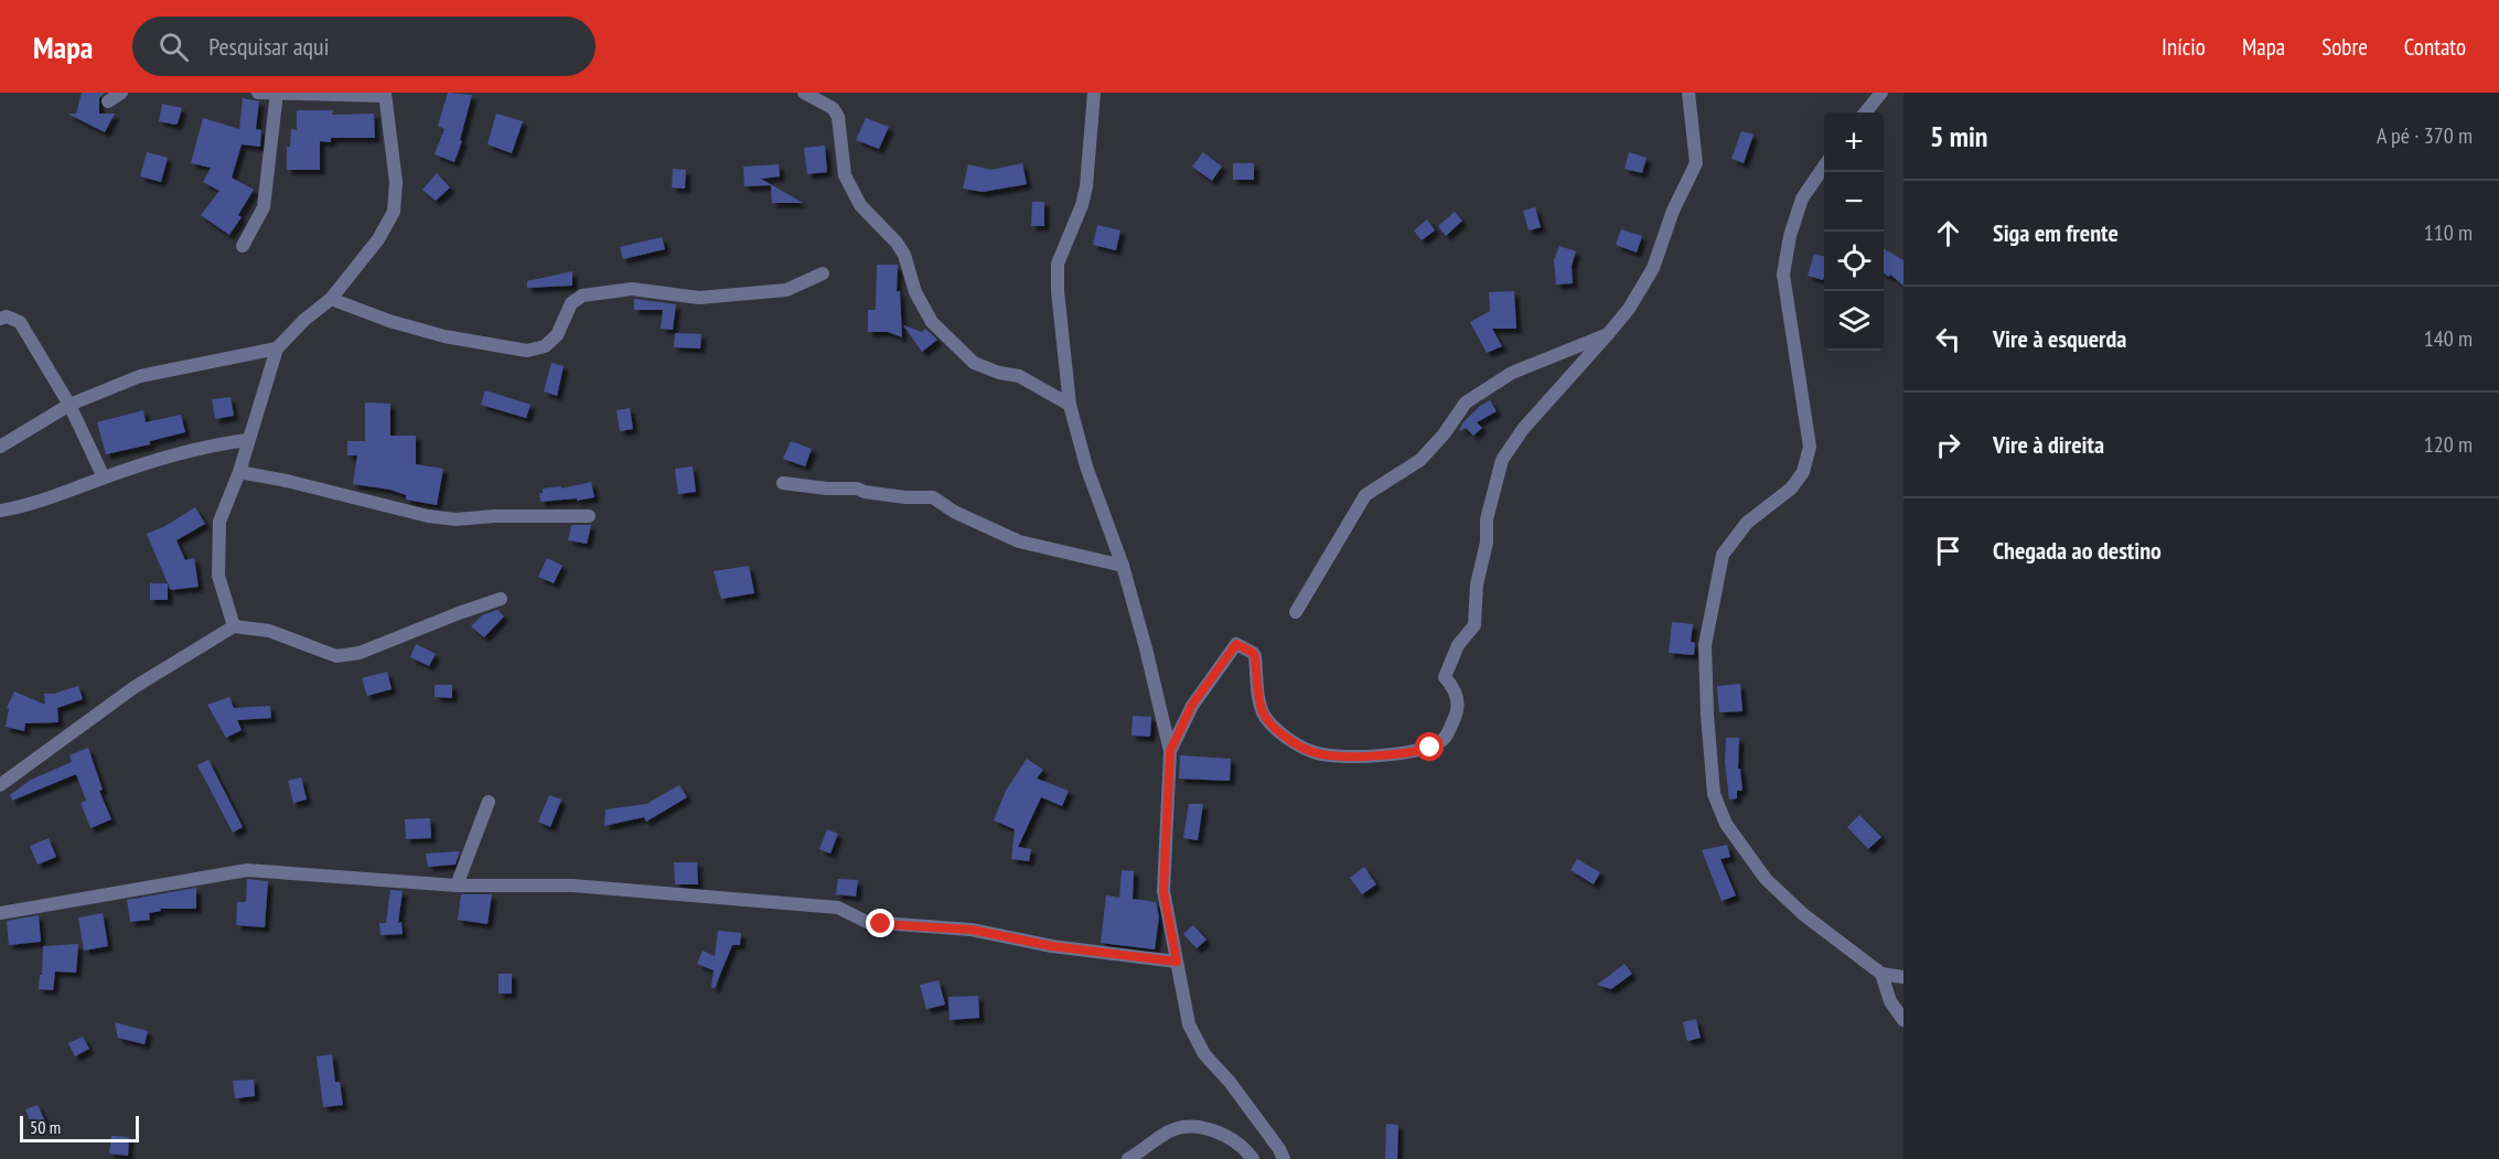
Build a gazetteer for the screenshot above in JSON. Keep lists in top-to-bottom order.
{
  "scale_bar": "50 m",
  "page": {
    "header": "Mapa",
    "search": "Pesquisar aqui",
    "nav": [
      "Início",
      "Mapa",
      "Sobre",
      "Contato"
    ],
    "heading": ["5 min", "A pé · 370 m"],
    "map_buttons": ["+", "−"],
    "list": [
      ["Siga em frente", "110 m"],
      ["Vire à esquerda", "140 m"],
      ["Vire à direita", "120 m"],
      "Chegada ao destino"
    ],
    "scale": "50 m"
  }
}
